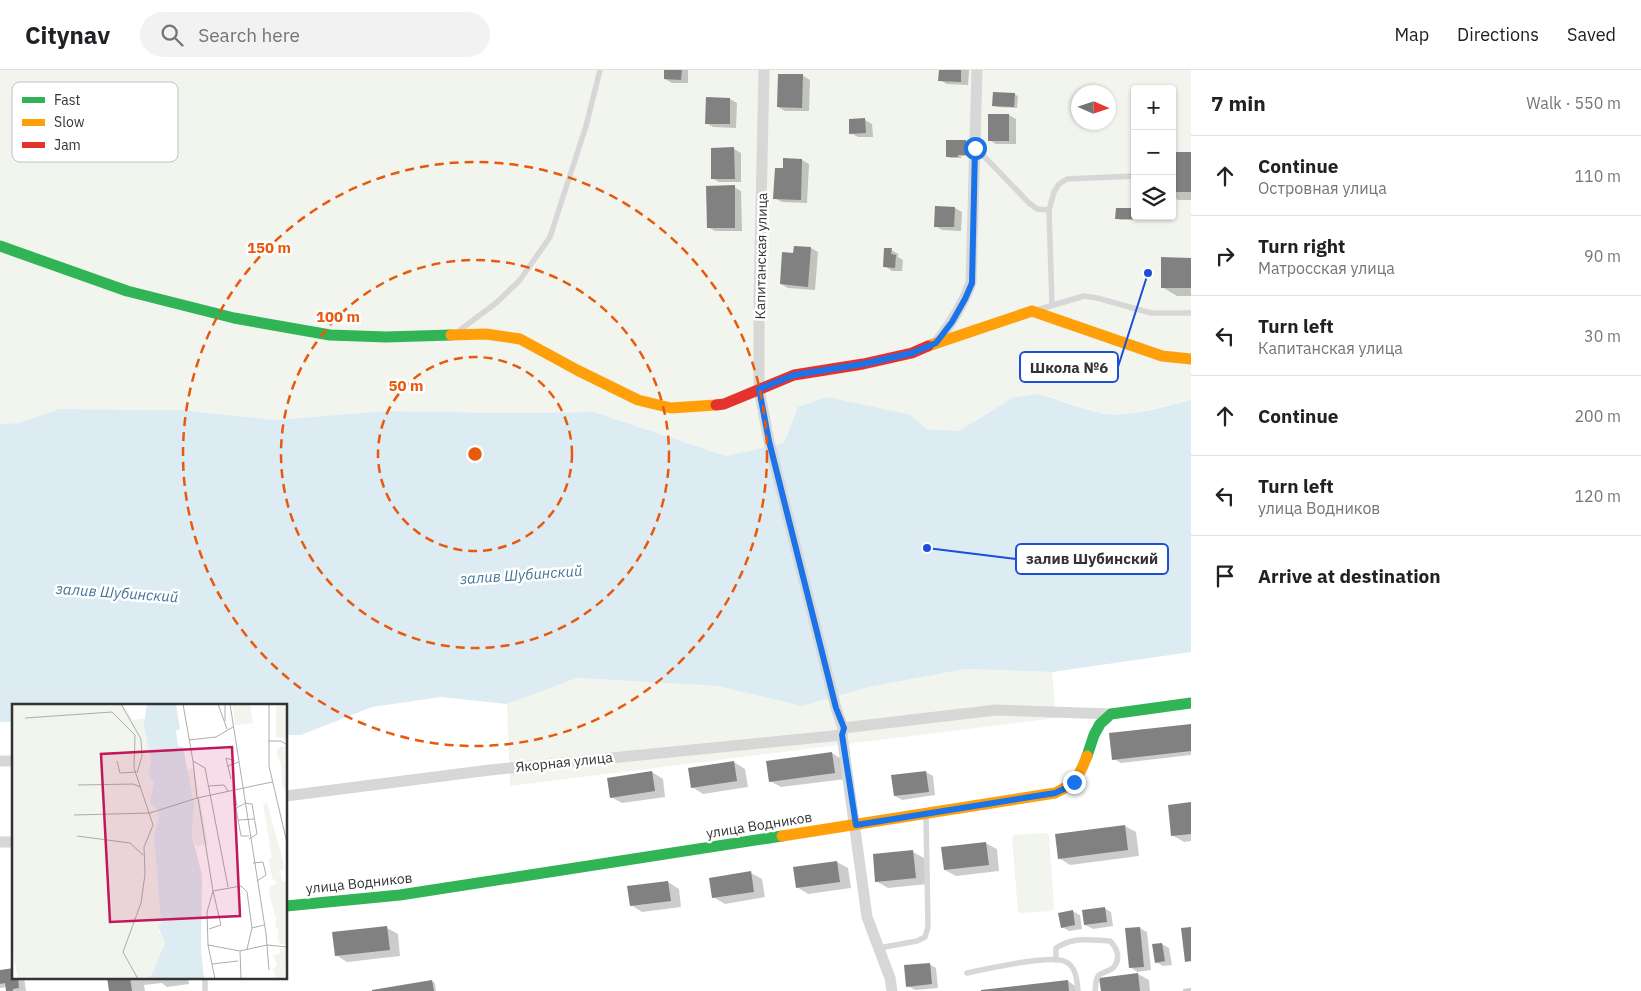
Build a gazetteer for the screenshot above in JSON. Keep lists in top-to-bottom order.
{
  "streets": {
    "street": ["Капитанская улица", "Якорная улица", "улица Водников"]
  },
  "crossings": [
    ["Капитанская улица", "Якорная улица"],
    ["Капитанская улица", "улица Водников"],
    ["Якорная улица", "улица Водников"]
  ],
  "water": ["залив Шубинский"],
  "places": ["Школа №6", "залив Шубинский"],
  "legend": ["Fast", "Slow", "Jam"],
  "north": "right",
  "page": {
    "header": "Citynav",
    "search": "Search here",
    "nav": ["Map", "Directions", "Saved"],
    "heading": ["7 min", "Walk · 550 m"],
    "map_buttons": ["+", "−"],
    "list": [
      ["Continue", "Островная улица", "110 m"],
      ["Turn right", "Матросская улица", "90 m"],
      ["Turn left", "Капитанская улица", "30 m"],
      ["Continue", "200 m"],
      ["Turn left", "улица Водников", "120 m"],
      "Arrive at destination"
    ]
  },
  "rings": ["150 m", "100 m", "50 m"]
}
